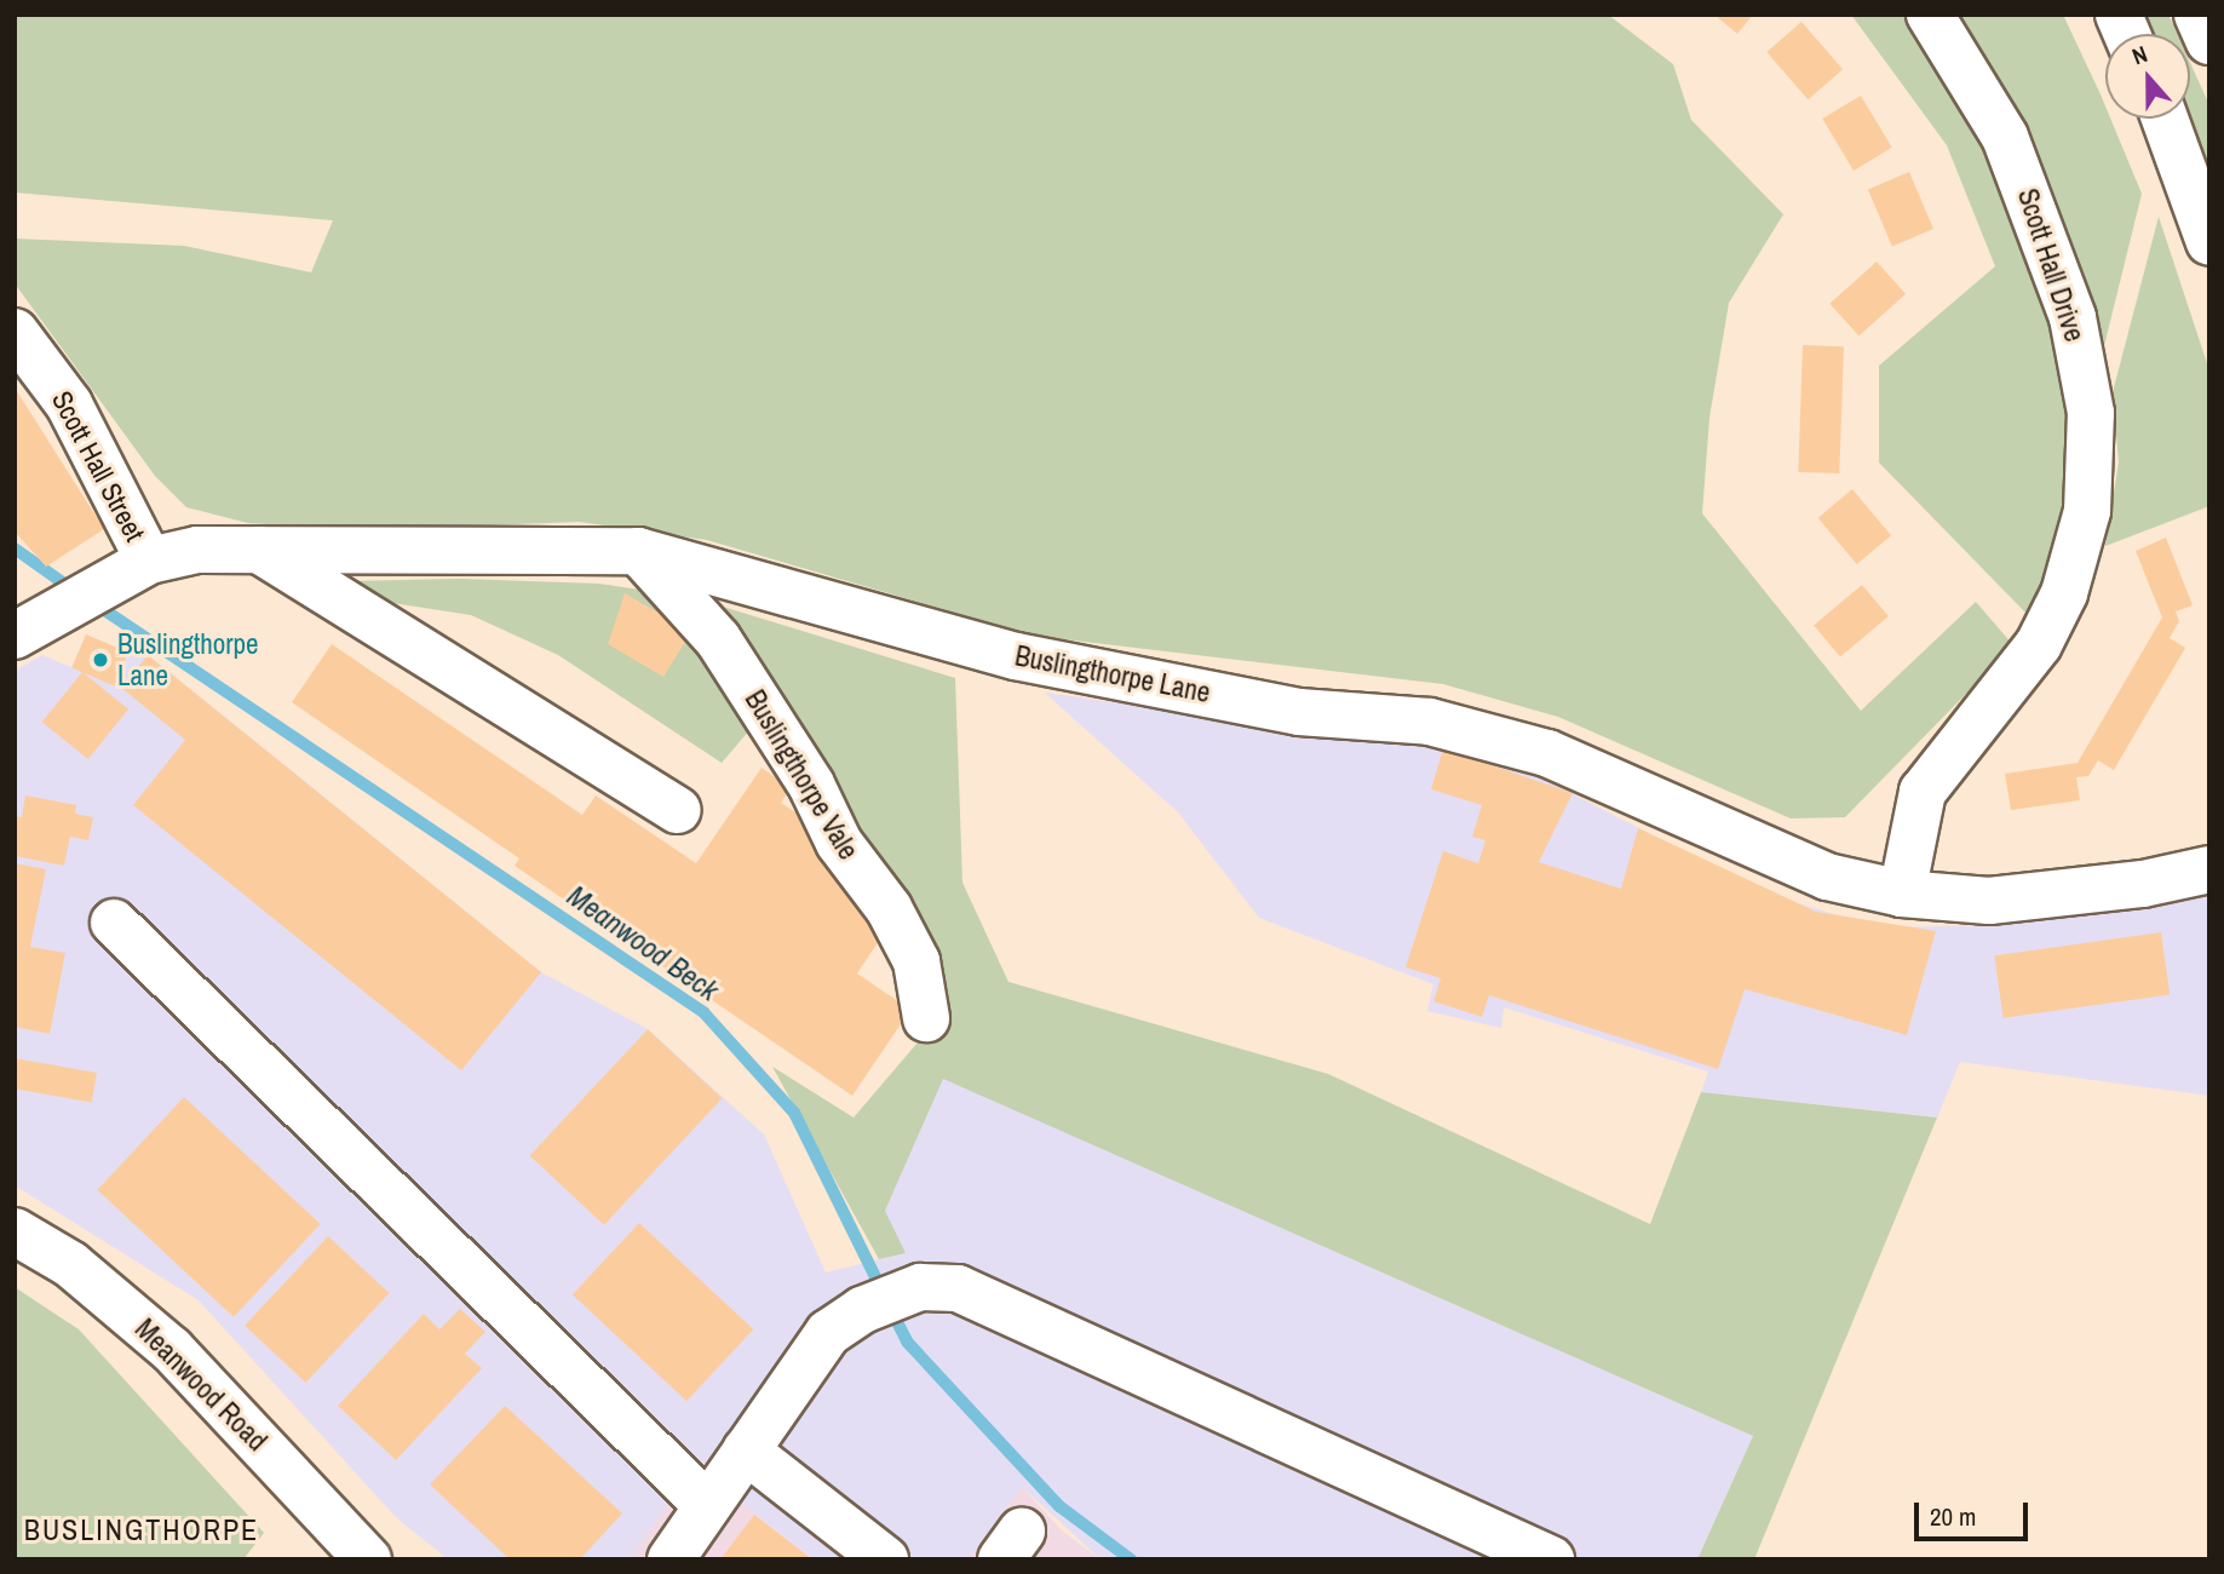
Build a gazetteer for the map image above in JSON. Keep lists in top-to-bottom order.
{
  "streets": {
    "main road": [
      "Scott Hall Drive",
      "Scott Hall Street",
      "Buslingthorpe Lane",
      "Buslingthorpe Vale",
      "Meanwood Road"
    ]
  },
  "crossings": [
    ["Scott Hall Drive", "Buslingthorpe Lane"],
    ["Scott Hall Street", "Buslingthorpe Lane"],
    ["Buslingthorpe Lane", "Buslingthorpe Vale"]
  ],
  "districts": ["BUSLINGTHORPE"],
  "water": ["Meanwood Beck"],
  "places": ["Buslingthorpe Lane"],
  "scale_bar": "20 m",
  "north": "top"
}
